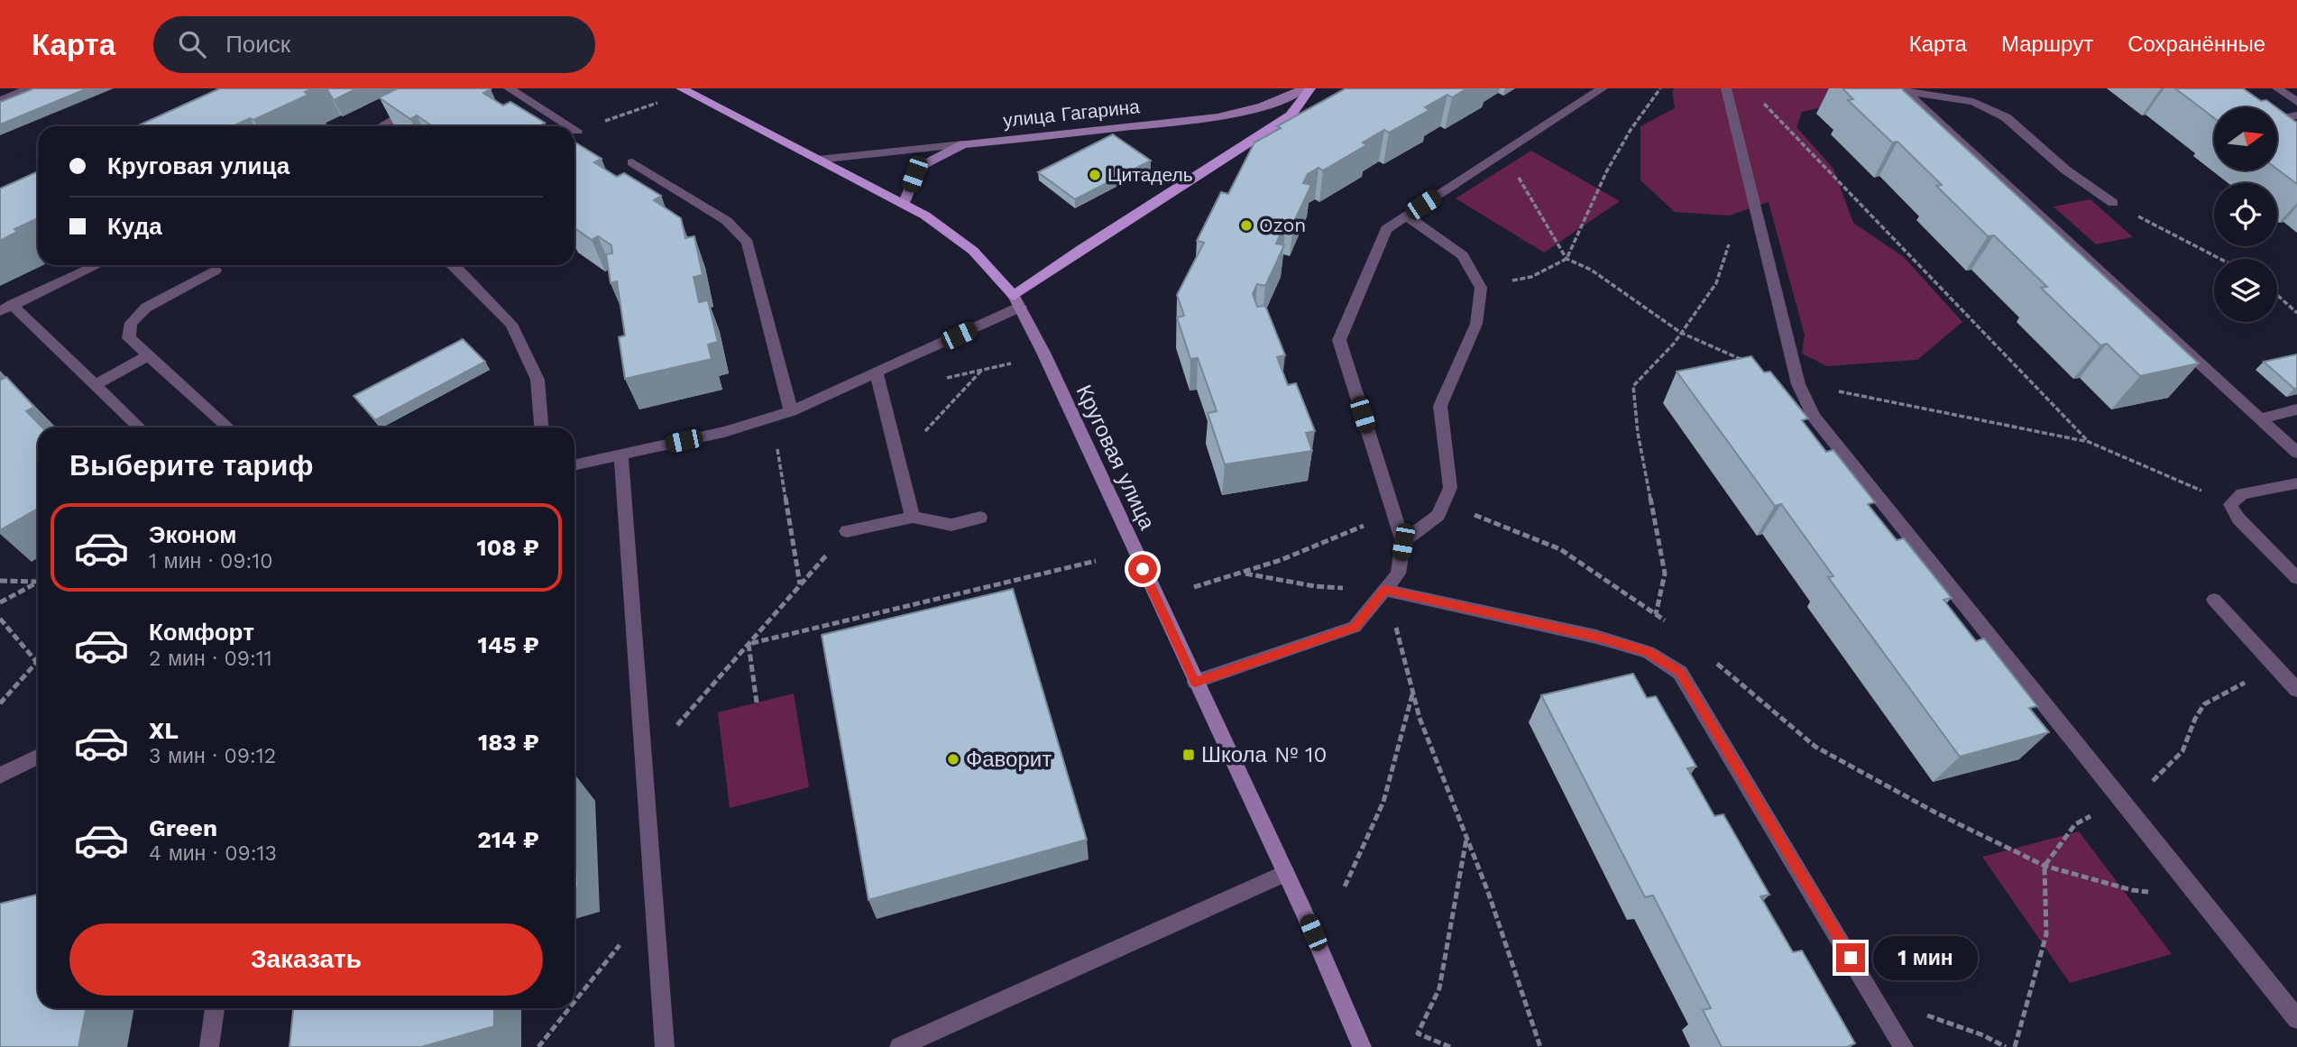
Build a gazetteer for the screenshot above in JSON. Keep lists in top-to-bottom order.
{
  "streets": {
    "main road": ["Круговая улица"],
    "street": ["улица Гагарина"]
  },
  "crossings": [
    ["улица Гагарина", "Круговая улица"]
  ],
  "places": {
    "other": ["Цитадель", "Ozon", "Фаворит"],
    "transit": ["Школа № 10"]
  },
  "north": "right",
  "page": {
    "header": "Карта",
    "search": "Поиск",
    "nav": ["Карта", "Маршрут", "Сохранённые"],
    "banner": ["Круговая улица", "Куда"],
    "heading": "Выберите тариф",
    "list": [
      {
        "name": "Эконом",
        "note": "1 мин · 09:10",
        "value": "108 ₽"
      },
      {
        "name": "Комфорт",
        "note": "2 мин · 09:11",
        "value": "145 ₽"
      },
      {
        "name": "XL",
        "note": "3 мин · 09:12",
        "value": "183 ₽"
      },
      {
        "name": "Green",
        "note": "4 мин · 09:13",
        "value": "214 ₽"
      }
    ],
    "buttons": "Заказать",
    "bubble": "1 мин"
  }
}
